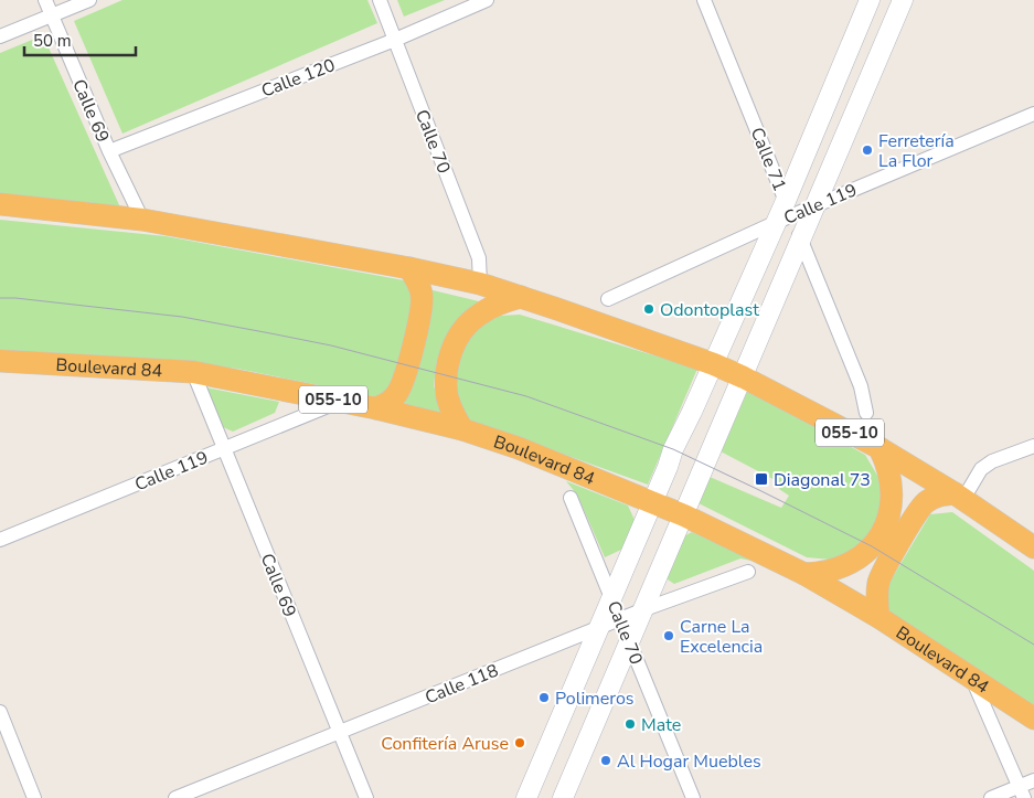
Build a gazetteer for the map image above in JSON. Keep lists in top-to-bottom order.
{
  "streets": {
    "highway": ["Boulevard 84", "055-10"],
    "street": [
      "Calle 120",
      "Calle 69",
      "Calle 70",
      "Calle 71",
      "Calle 119",
      "Calle 118"
    ]
  },
  "crossings": [
    ["Calle 120", "Calle 69"],
    ["Calle 120", "Calle 70"],
    ["Calle 69", "Calle 119"],
    ["Calle 69", "Boulevard 84"],
    ["Calle 69", "055-10"],
    ["Calle 69", "Calle 118"],
    ["Calle 70", "055-10"],
    ["Calle 70", "Calle 118"],
    ["Calle 71", "Calle 119"],
    ["Calle 119", "Boulevard 84"]
  ],
  "places": {
    "other": [
      "Ferretería La Flor",
      "Odontoplast",
      "Carne La Excelencia",
      "Polimeros",
      "Mate",
      "Confitería Aruse",
      "Al Hogar Muebles"
    ],
    "transit": ["Diagonal 73"]
  },
  "scale_bar": "50 m"
}
